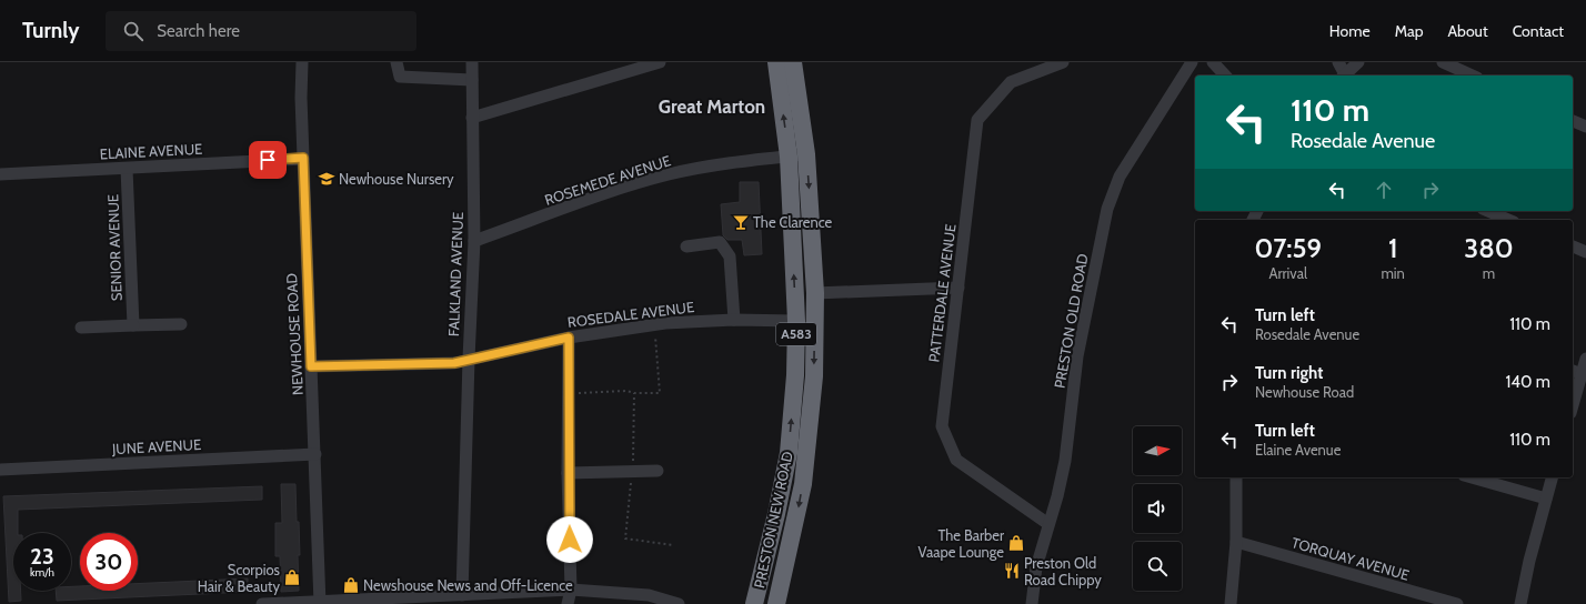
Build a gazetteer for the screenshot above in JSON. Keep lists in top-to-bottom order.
{
  "streets": {
    "highway": ["A583", "PRESTON NEW ROAD"],
    "street": [
      "ELAINE AVENUE",
      "ROSEMEDE AVENUE",
      "SENIOR AVENUE",
      "FALKLAND AVENUE",
      "PATTERDALE AVENUE",
      "ROSEDALE AVENUE",
      "PRESTON OLD ROAD",
      "NEWHOUSE ROAD",
      "JUNE AVENUE",
      "TORQUAY AVENUE"
    ]
  },
  "crossings": [
    ["ELAINE AVENUE", "SENIOR AVENUE"],
    ["ELAINE AVENUE", "NEWHOUSE ROAD"],
    ["ROSEMEDE AVENUE", "FALKLAND AVENUE"],
    ["ROSEMEDE AVENUE", "PRESTON NEW ROAD"],
    ["FALKLAND AVENUE", "ROSEDALE AVENUE"],
    ["PATTERDALE AVENUE", "PRESTON OLD ROAD"],
    ["ROSEDALE AVENUE", "NEWHOUSE ROAD"],
    ["ROSEDALE AVENUE", "PRESTON NEW ROAD"],
    ["NEWHOUSE ROAD", "JUNE AVENUE"]
  ],
  "districts": ["Great Marton"],
  "places": {
    "school or university": ["Newhouse Nursery"],
    "bar": ["The Clarence"],
    "shop": ["The Barber Vaape Lounge", "Scorpios Hair & Beauty", "Newshouse News and Off-Licence"],
    "restaurant": ["Preston Old Road Chippy"]
  },
  "north": "right",
  "page": {
    "header": "Turnly",
    "search": "Search here",
    "nav": [
      "Home",
      "Map",
      "About",
      "Contact"
    ],
    "turn": ["110 m", "Rosedale Avenue"],
    "eta": [
      "07:59",
      "Arrival",
      "1",
      "min",
      "380",
      "m"
    ],
    "list": [
      {
        "name": "Turn left",
        "note": "Rosedale Avenue",
        "value": "110 m"
      },
      {
        "name": "Turn right",
        "note": "Newhouse Road",
        "value": "140 m"
      },
      {
        "name": "Turn left",
        "note": "Elaine Avenue",
        "value": "110 m"
      }
    ],
    "speed": "23 km/h",
    "limit": "30"
  }
}
